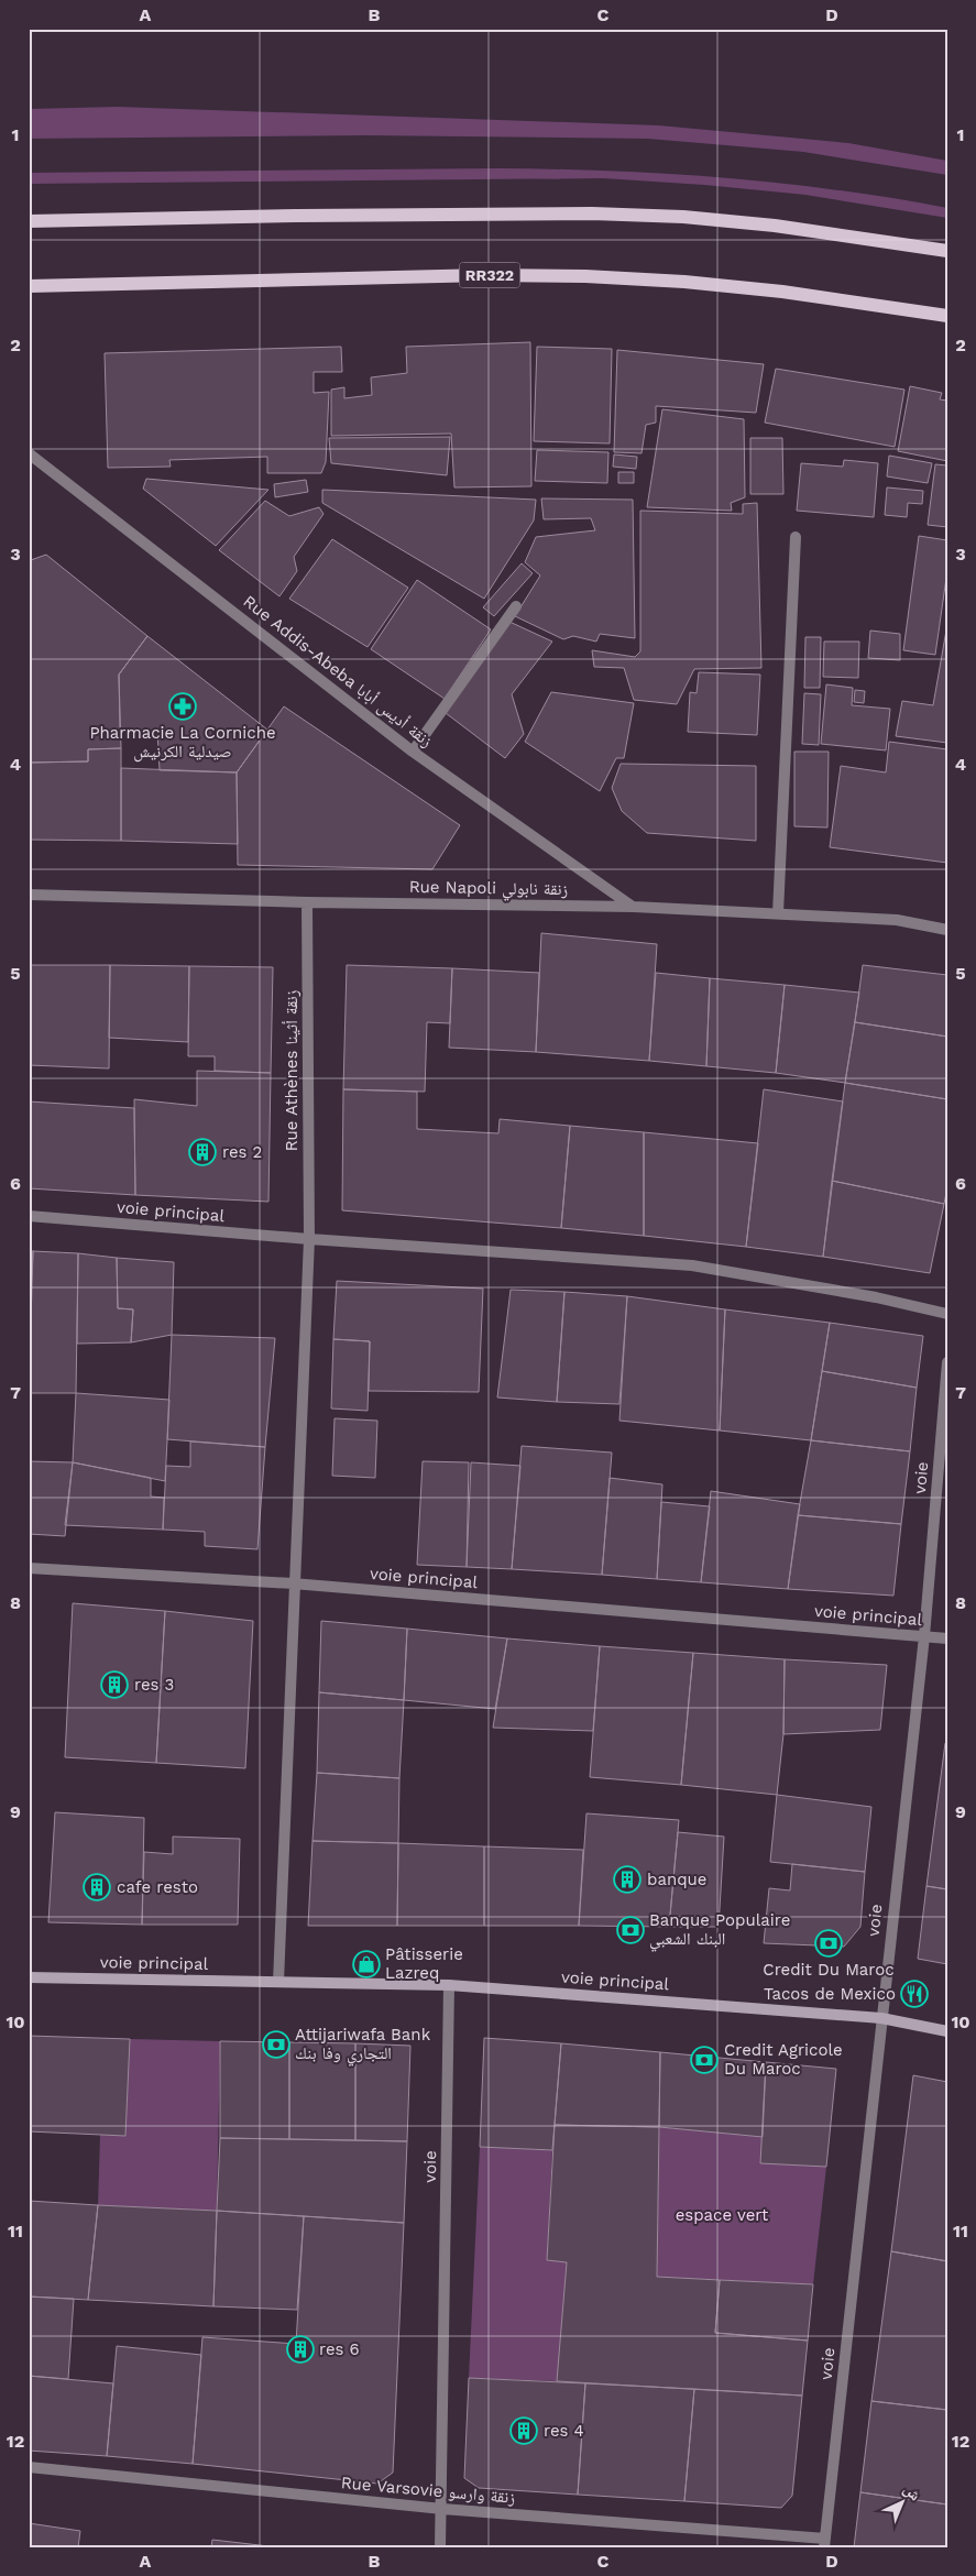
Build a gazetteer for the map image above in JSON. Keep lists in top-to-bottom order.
{
  "streets": {
    "main road": ["RR322"],
    "street": [
      "Rue Addis-Abeba زنقة أديس أبابا",
      "Rue Napoli زنقة نابولي",
      "Rue Athènes زنقة أثينا",
      "voie principal",
      "voie",
      "Rue Varsovie زنقة وارسو"
    ]
  },
  "crossings": [
    ["Rue Addis-Abeba زنقة أديس أبابا", "Rue Napoli زنقة نابولي"],
    ["Rue Napoli زنقة نابولي", "Rue Athènes زنقة أثينا"],
    ["Rue Athènes زنقة أثينا", "voie principal"],
    ["voie principal", "voie"],
    ["voie", "Rue Varsovie زنقة وارسو"]
  ],
  "parks": ["espace vert"],
  "places": {
    "pharmacy": ["Pharmacie La Corniche صيدلية الكرنيش"],
    "building": [
      "res 2",
      "res 3",
      "banque",
      "cafe resto",
      "res 6",
      "res 4"
    ],
    "bank": [
      "Banque Populaire البنك الشعبي",
      "Credit Du Maroc",
      "Attijariwafa Bank التجاري وفا بنك",
      "Credit Agricole Du Maroc"
    ],
    "shop": ["Pâtisserie Lazreq"],
    "restaurant": ["Tacos de Mexico"]
  },
  "north": "top right",
  "grid": {
    "columns": [
      "A",
      "B",
      "C",
      "D"
    ],
    "rows": [
      "1",
      "2",
      "3",
      "4",
      "5",
      "6",
      "7",
      "8",
      "9",
      "10",
      "11",
      "12"
    ]
  }
}
